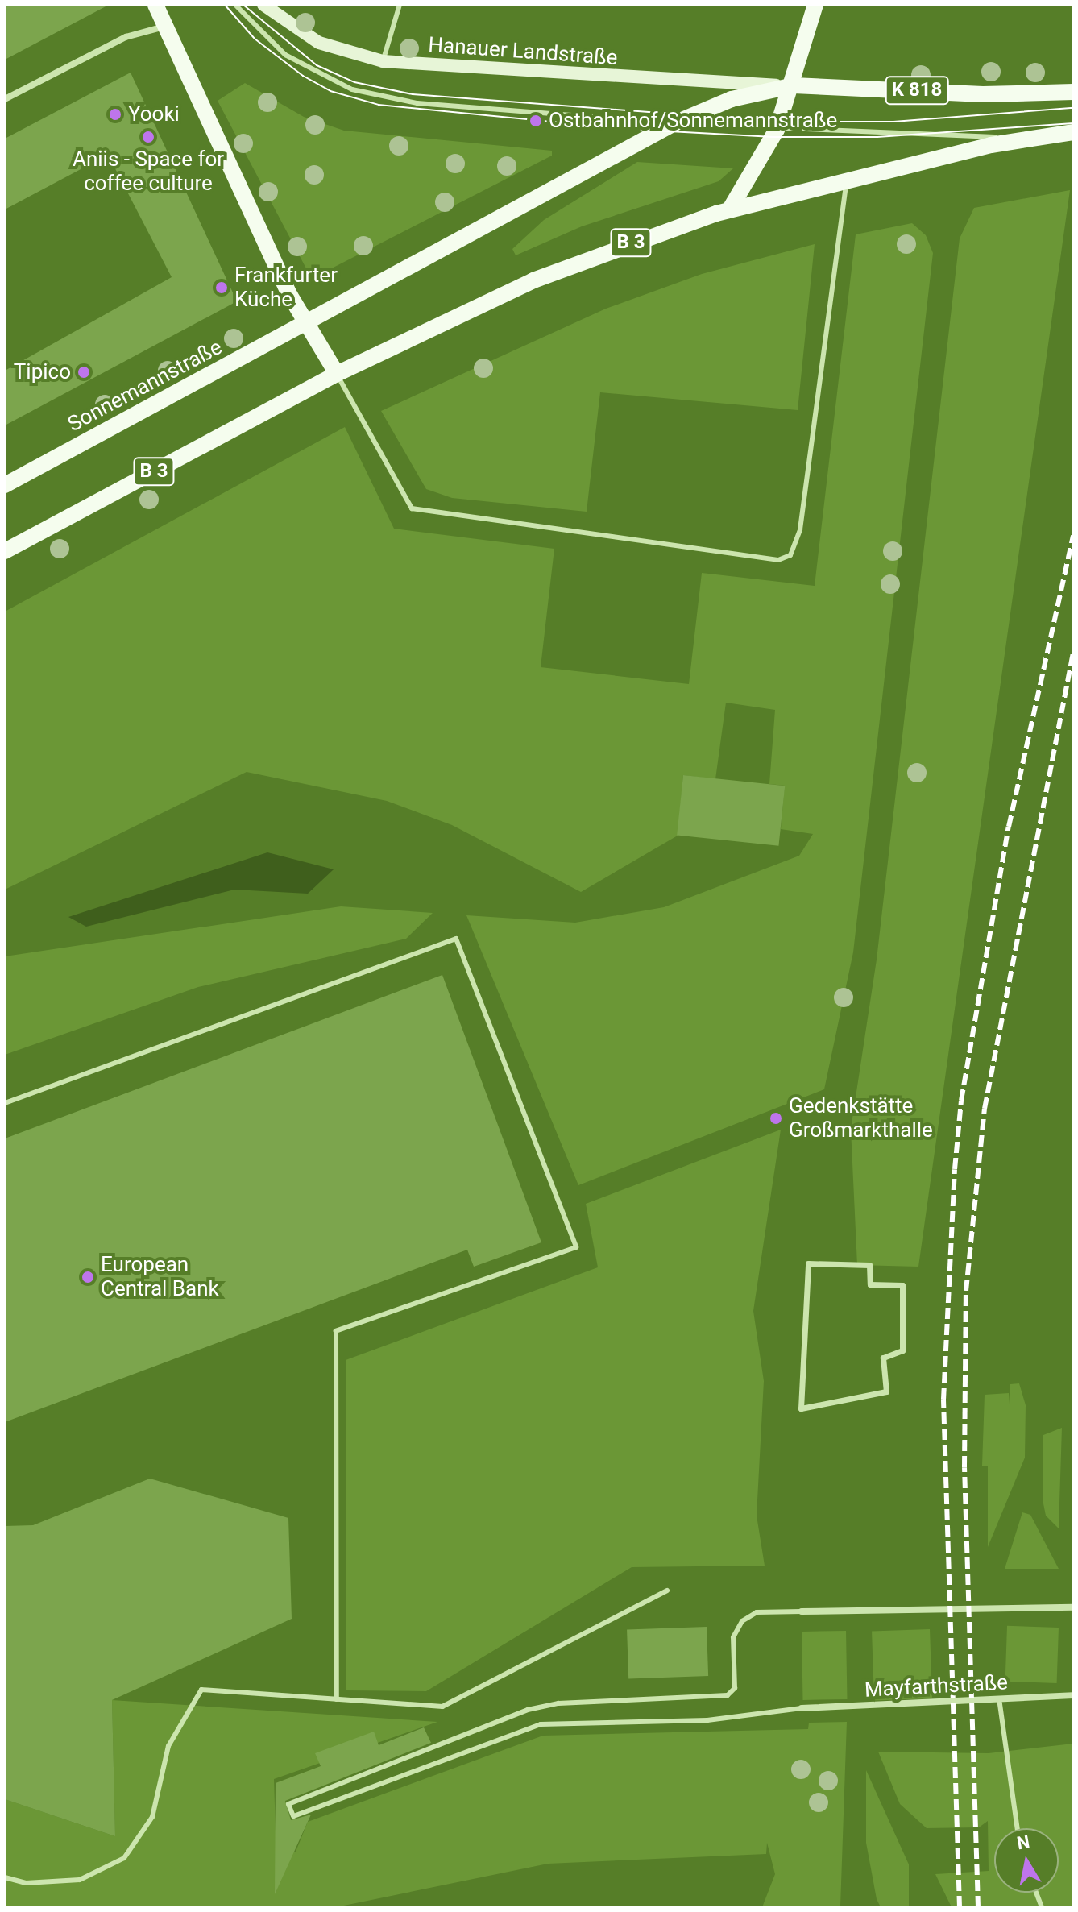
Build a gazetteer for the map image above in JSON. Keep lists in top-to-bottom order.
{
  "streets": {
    "main road": [
      "Hanauer Landstraße",
      "K 818",
      "B 3",
      "Sonnemannstraße"
    ],
    "street": ["Mayfarthstraße"]
  },
  "crossings": [
    ["Hanauer Landstraße", "B 3"],
    ["Hanauer Landstraße", "Sonnemannstraße"]
  ],
  "places": [
    "Yooki",
    "Ostbahnhof/Sonnemannstraße",
    "Aniis - Space for coffee culture",
    "Frankfurter Küche",
    "Tipico",
    "Gedenkstätte Großmarkthalle",
    "European Central Bank"
  ],
  "north": "top"
}
